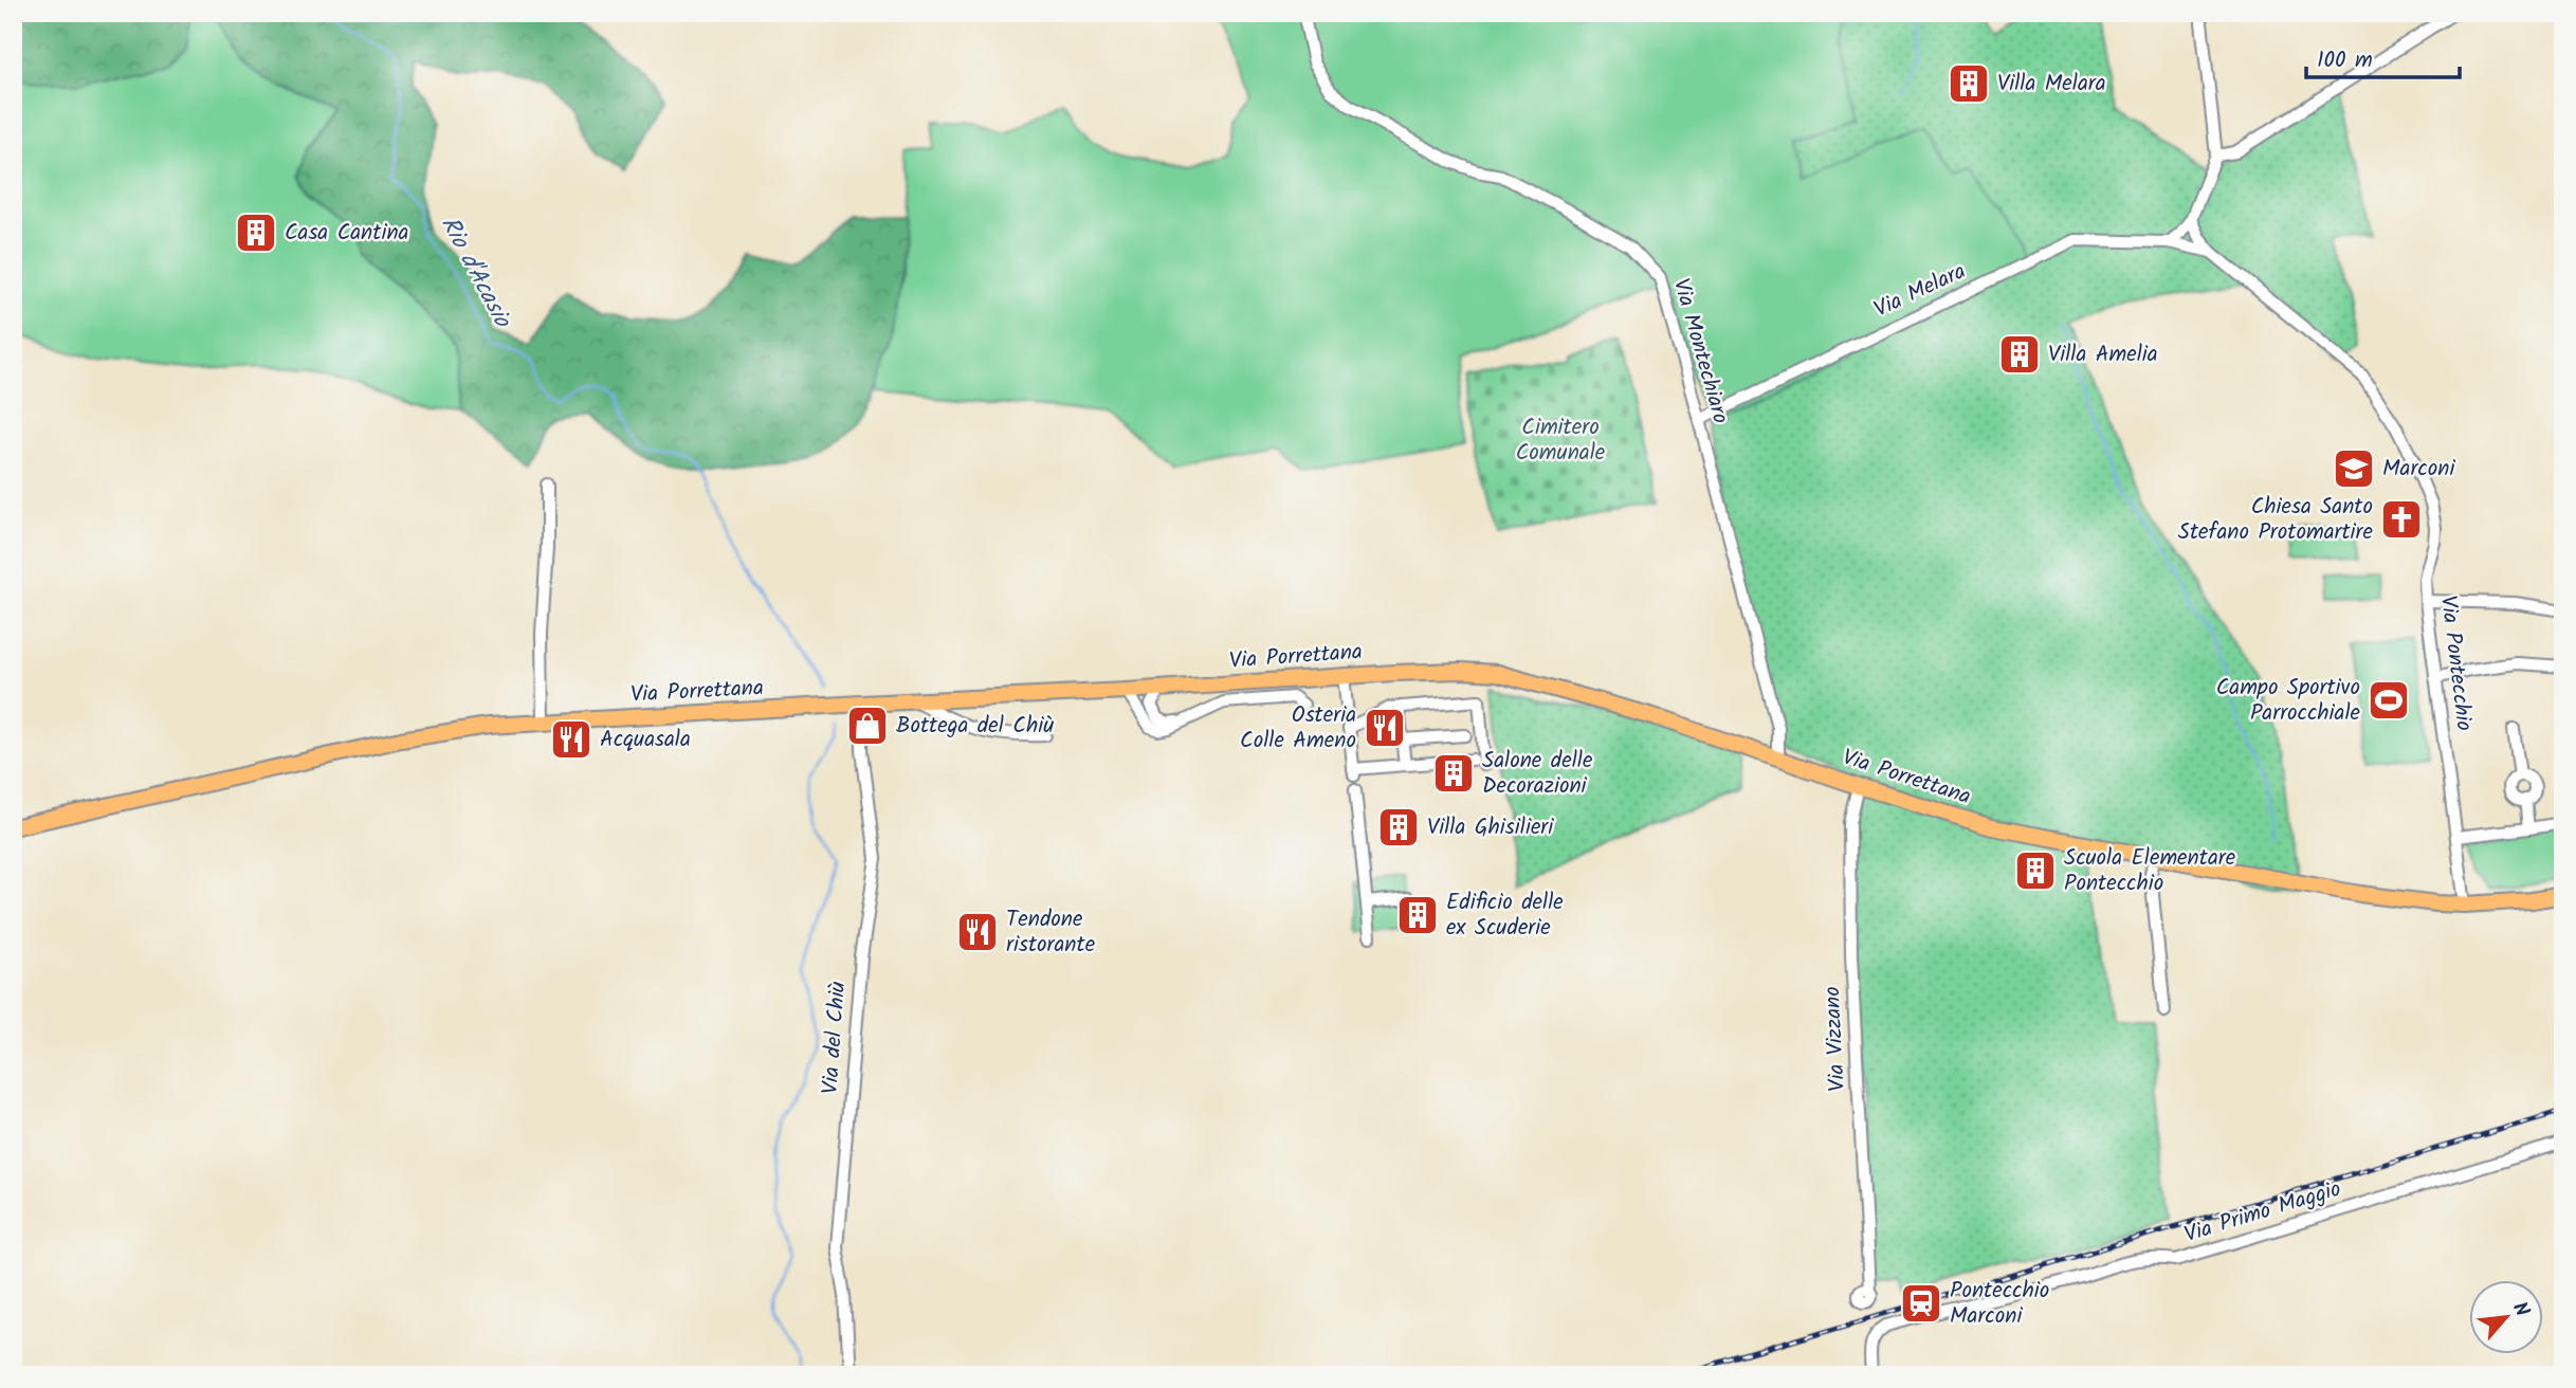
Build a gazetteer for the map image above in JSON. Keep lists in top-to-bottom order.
{
  "streets": {
    "main road": ["Via Porrettana"],
    "street": [
      "Via Melara",
      "Via Montechiaro",
      "Via Pontecchio",
      "Via del Chiù",
      "Via Vizzano",
      "Via Primo Maggio"
    ]
  },
  "crossings": [
    ["Via Melara", "Via Montechiaro"],
    ["Via Melara", "Via Pontecchio"],
    ["Via Montechiaro", "Via Porrettana"],
    ["Via Porrettana", "Via Pontecchio"],
    ["Via Porrettana", "Via del Chiù"],
    ["Via Porrettana", "Via Vizzano"]
  ],
  "water": ["Rio d'Acasio"],
  "parks": ["Cimitero Comunale"],
  "places": {
    "building": [
      "Villa Melara",
      "Casa Cantina",
      "Villa Amelia",
      "Salone delle Decorazioni",
      "Villa Ghisilieri",
      "Scuola Elementare Pontecchio",
      "Edificio delle ex Scuderie"
    ],
    "school or university": ["Marconi"],
    "church": ["Chiesa Santo Stefano Protomartire"],
    "sports": ["Campo Sportivo Parrocchiale"],
    "shop": ["Bottega del Chiù"],
    "restaurant": ["Osteria Colle Ameno", "Acquasala", "Tendone ristorante"],
    "station": ["Pontecchio Marconi"]
  },
  "scale_bar": "100 m",
  "north": "top right"
}
